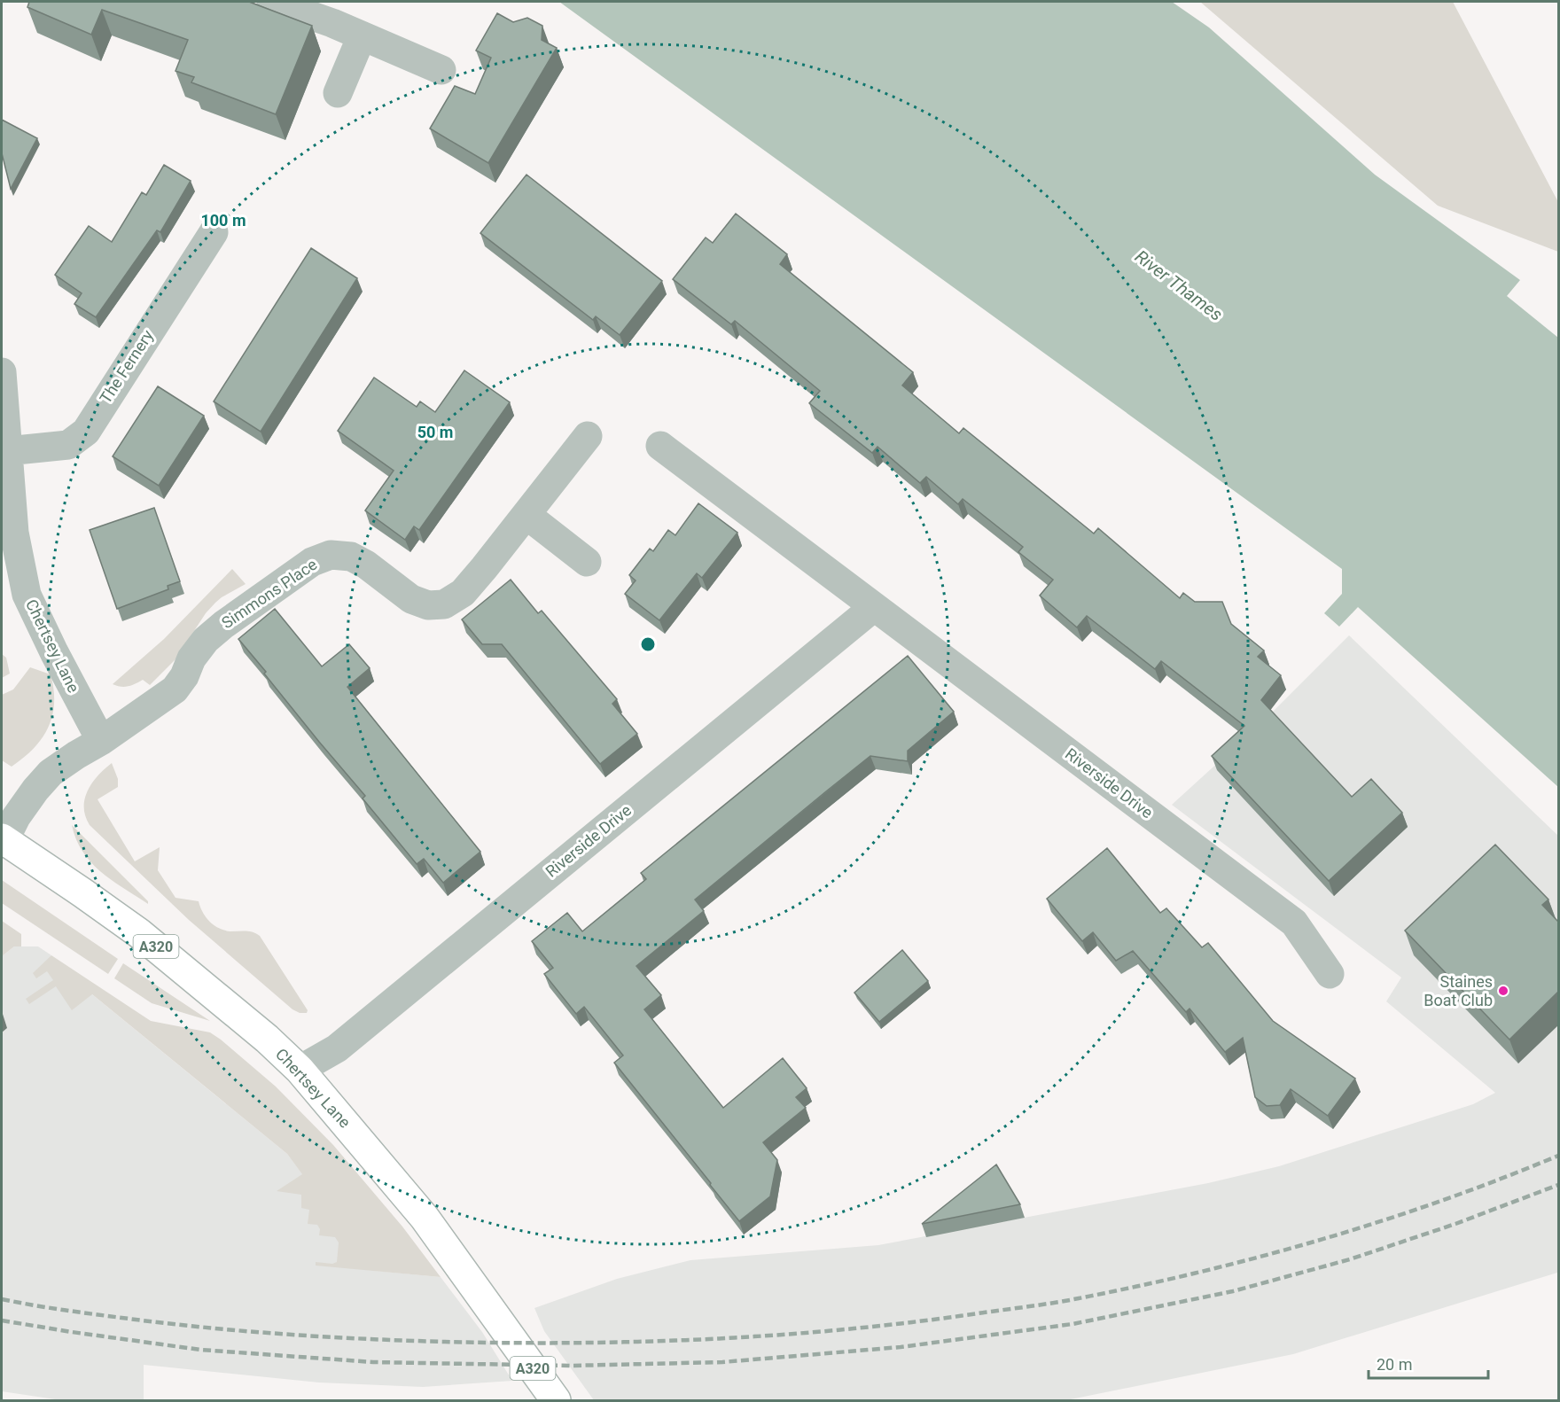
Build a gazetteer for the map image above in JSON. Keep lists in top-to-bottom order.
{
  "streets": {
    "main road": ["Chertsey Lane", "A320"],
    "street": ["The Fernery", "Simmons Place", "Riverside Drive"]
  },
  "crossings": [
    ["The Fernery", "Chertsey Lane"],
    ["Simmons Place", "Chertsey Lane"],
    ["Chertsey Lane", "Riverside Drive"]
  ],
  "water": ["River Thames"],
  "places": ["Staines Boat Club"],
  "scale_bar": "20 m",
  "rings": ["100 m", "50 m"]
}
